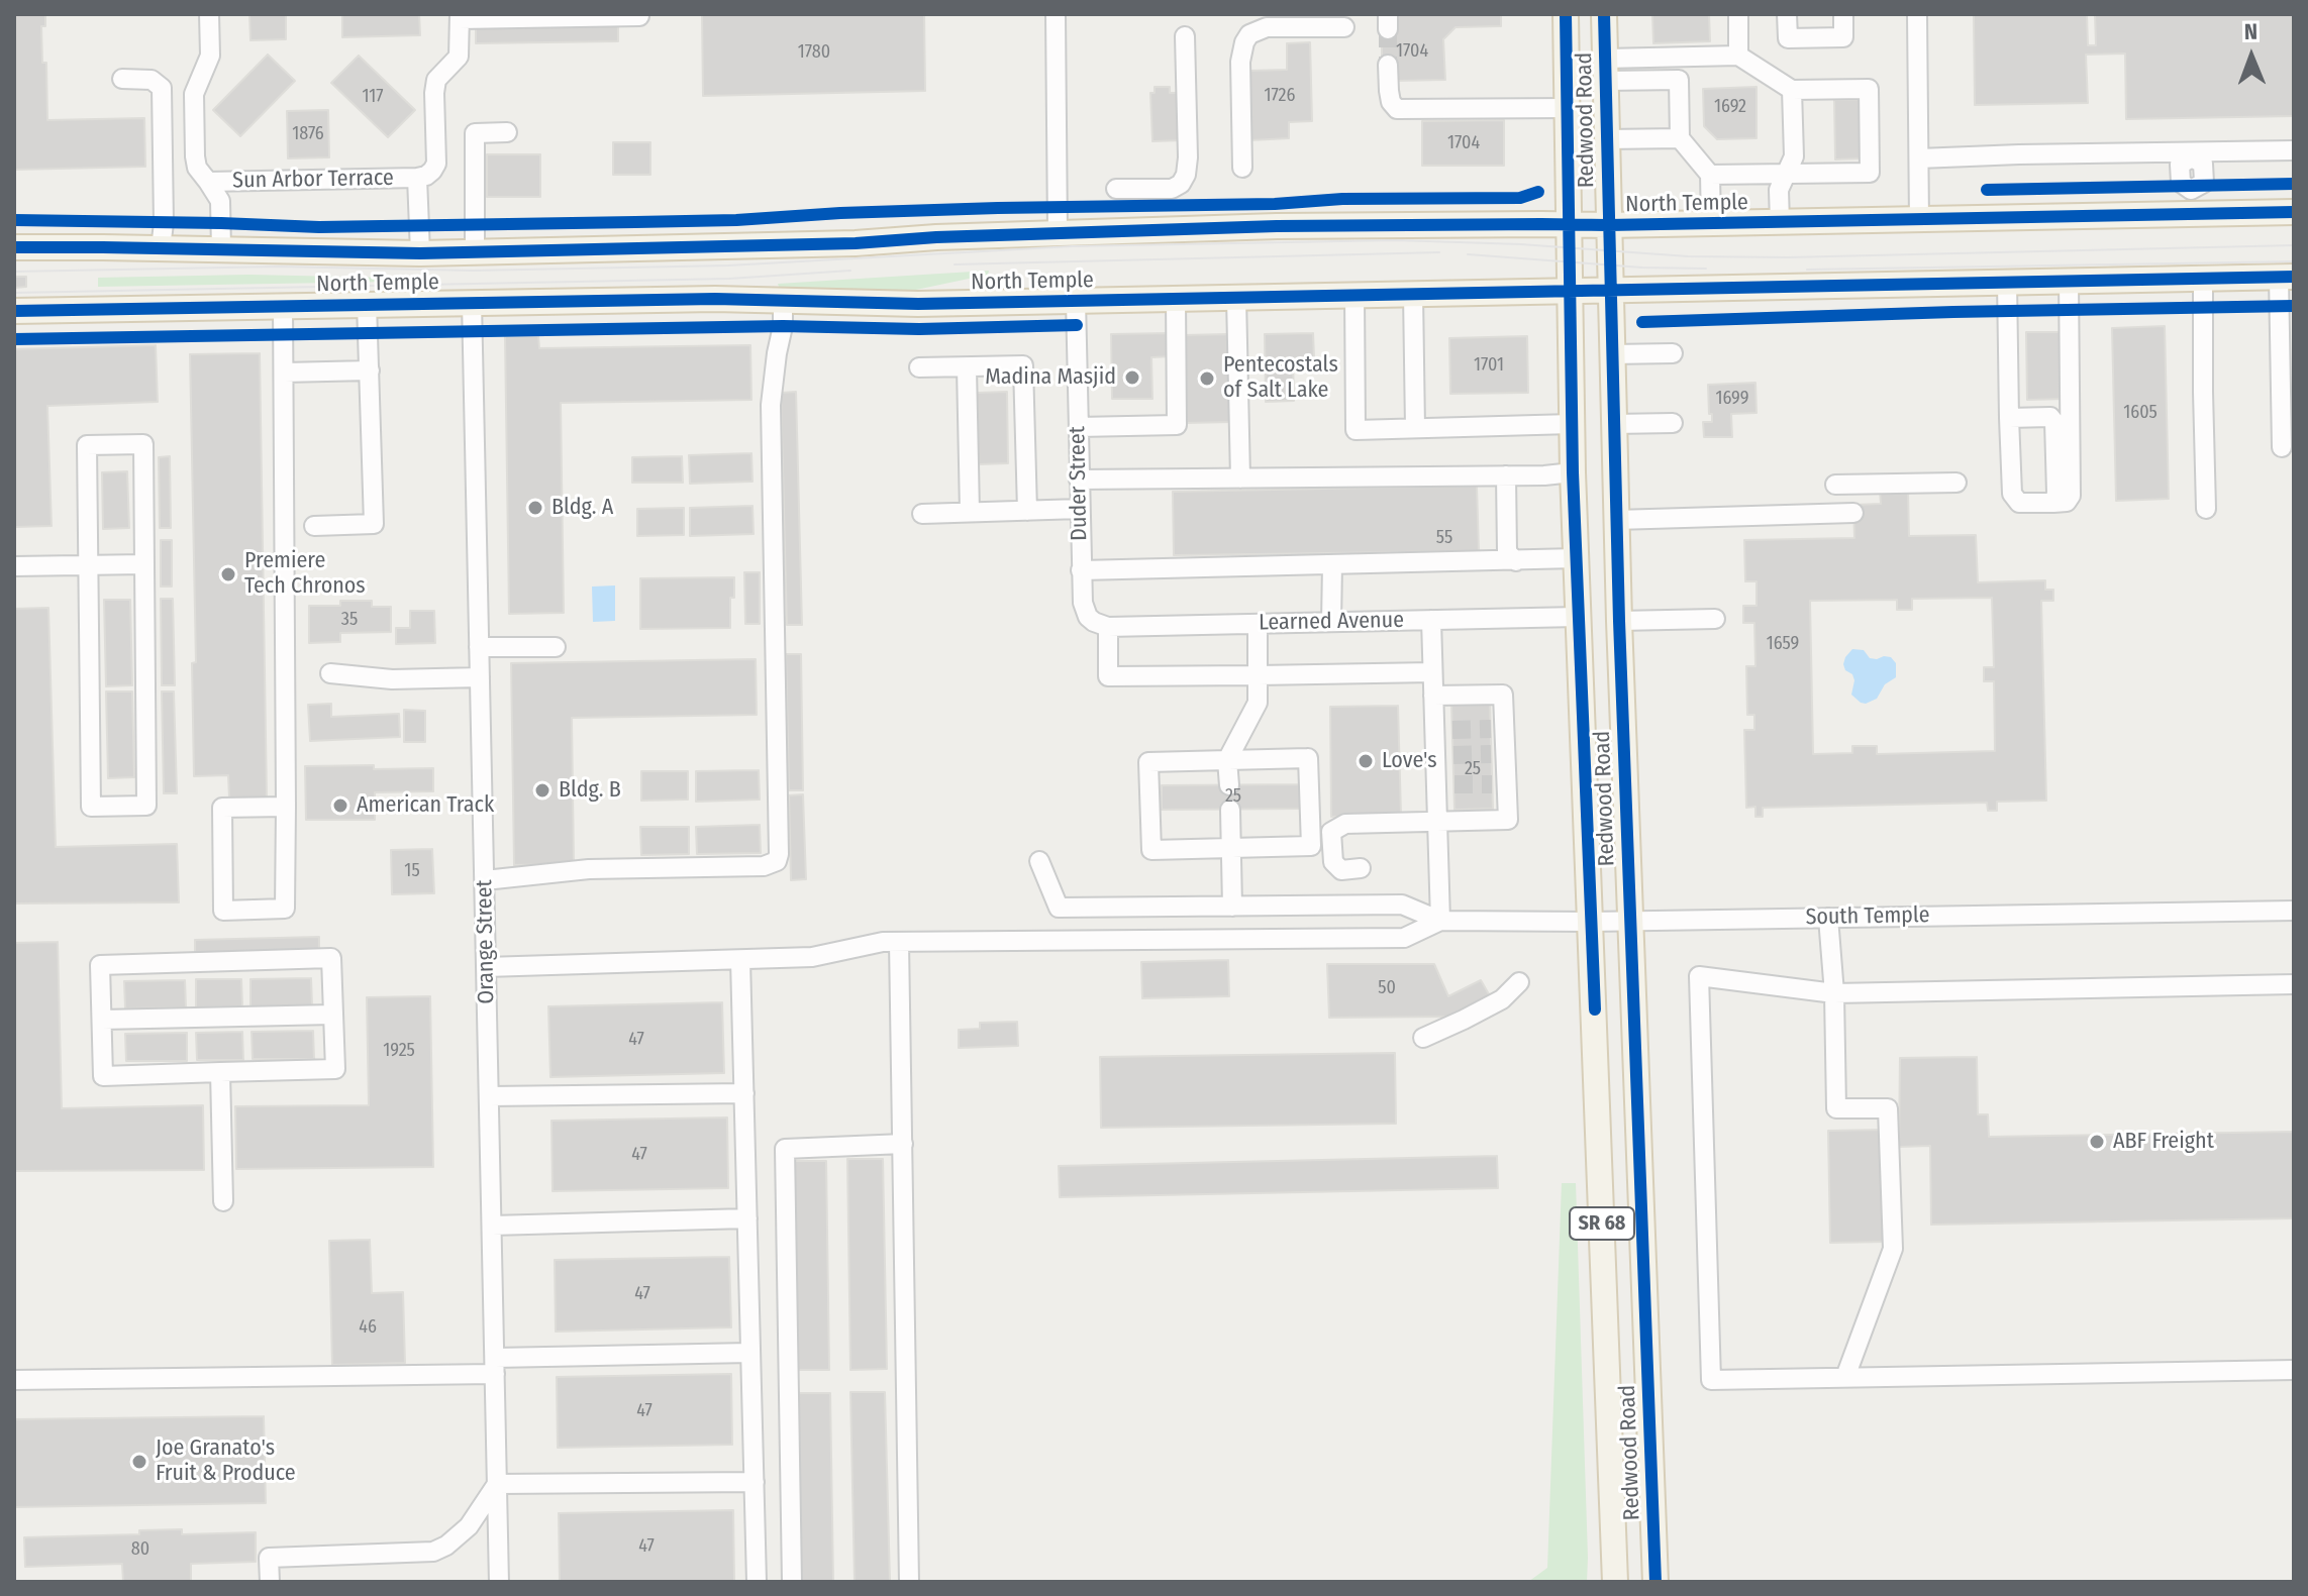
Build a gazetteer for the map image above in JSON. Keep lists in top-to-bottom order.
{
  "streets": {
    "main road": ["Redwood Road", "North Temple", "SR 68"],
    "street": [
      "Sun Arbor Terrace",
      "Duder Street",
      "Learned Avenue",
      "South Temple",
      "Orange Street"
    ]
  },
  "crossings": [
    ["Redwood Road", "North Temple"],
    ["Redwood Road", "Learned Avenue"],
    ["Redwood Road", "South Temple"],
    ["Sun Arbor Terrace", "North Temple"],
    ["North Temple", "Duder Street"],
    ["North Temple", "Orange Street"],
    ["Duder Street", "Learned Avenue"]
  ],
  "places": [
    "Madina Masjid",
    "Pentecostals of Salt Lake",
    "Bldg. A",
    "Premiere Tech Chronos",
    "Love's",
    "Bldg. B",
    "American Track",
    "ABF Freight",
    "Joe Granato's Fruit & Produce"
  ],
  "house_numbers": [
    "1704",
    "1780",
    "1726",
    "117",
    "1692",
    "1876",
    "1704",
    "1701",
    "1699",
    "1605",
    "55",
    "35",
    "1659",
    "25",
    "25",
    "15",
    "50",
    "47",
    "1925",
    "47",
    "47",
    "46",
    "47",
    "47",
    "80"
  ],
  "north": "top"
}
